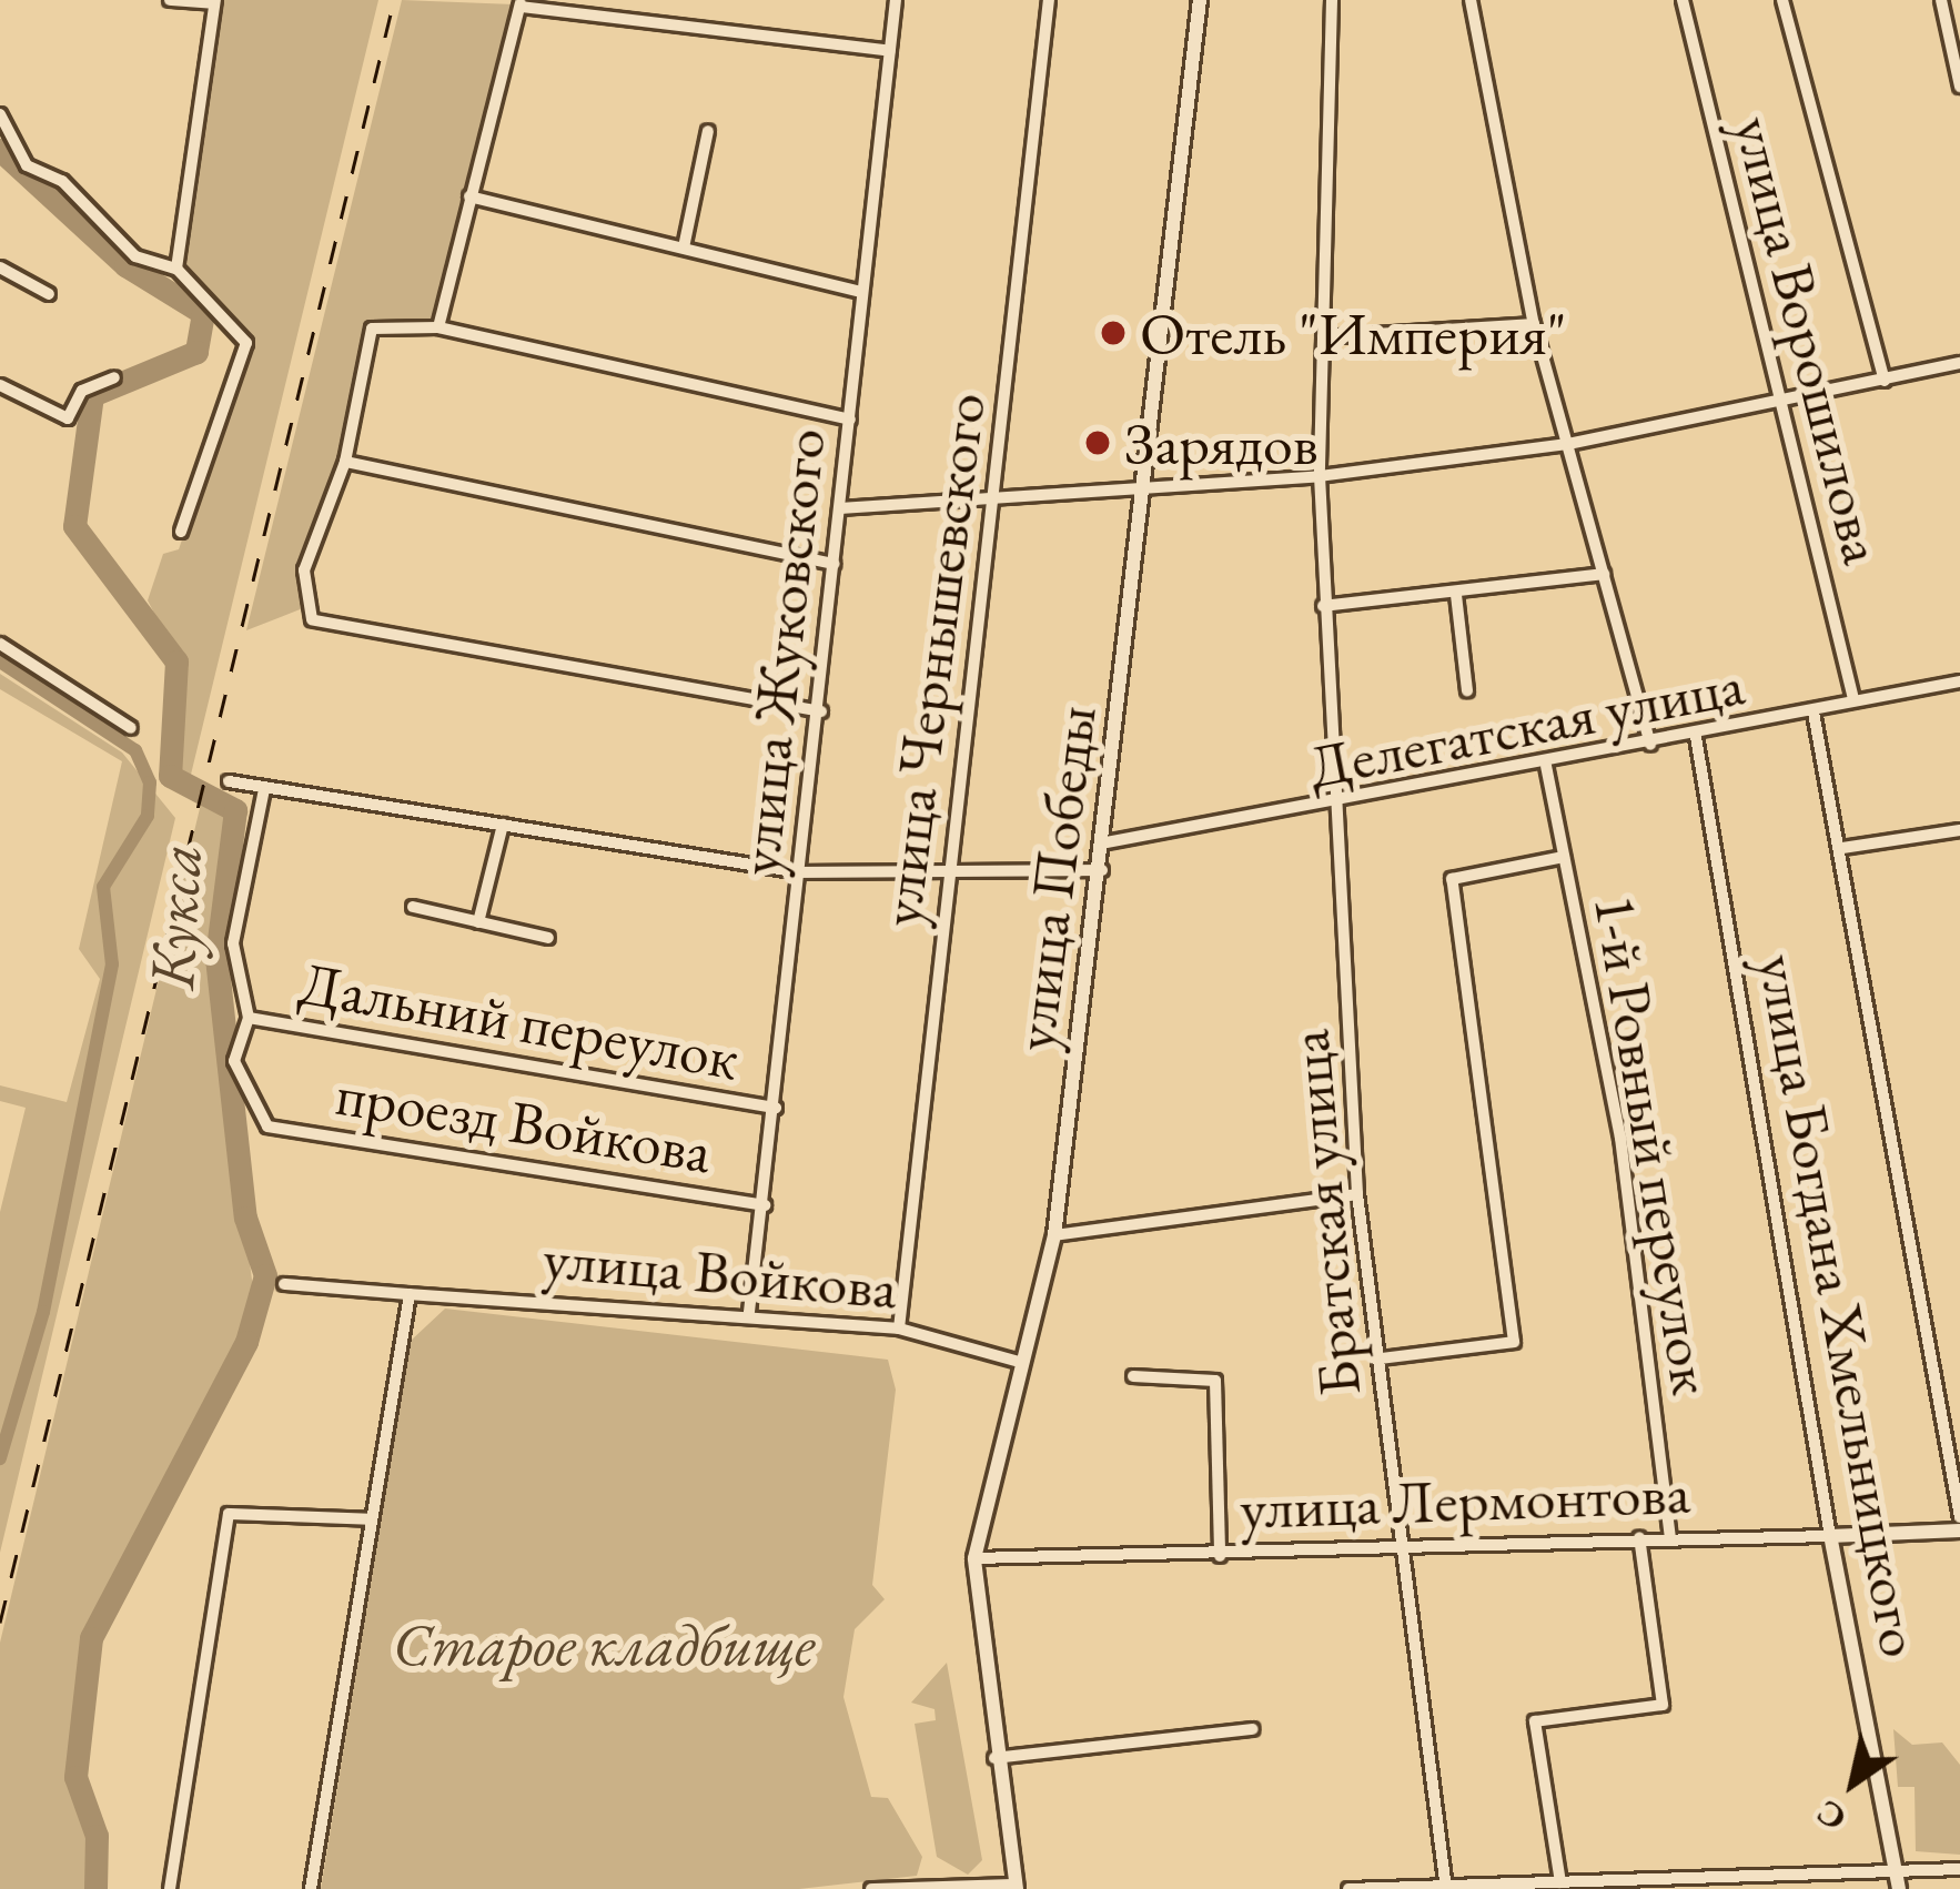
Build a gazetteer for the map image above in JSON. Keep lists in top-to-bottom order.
{
  "streets": {
    "street": [
      "улица Ворошилова",
      "улица Жуковского",
      "улица Чернышевского",
      "Делегатская улица",
      "улица Победы",
      "Дальний переулок",
      "проезд Войкова",
      "1-й Ровный переулок",
      "Братская улица",
      "улица Войкова",
      "улица Богдана Хмельницкого",
      "улица Лермонтова"
    ]
  },
  "crossings": [
    ["улица Ворошилова", "Делегатская улица"],
    ["улица Жуковского", "Дальний переулок"],
    ["улица Жуковского", "проезд Войкова"],
    ["улица Жуковского", "улица Войкова"],
    ["улица Чернышевского", "улица Войкова"],
    ["Делегатская улица", "улица Победы"],
    ["Делегатская улица", "1-й Ровный переулок"],
    ["Делегатская улица", "Братская улица"],
    ["Делегатская улица", "улица Богдана Хмельницкого"],
    ["улица Победы", "улица Войкова"],
    ["улица Победы", "улица Лермонтова"],
    ["Дальний переулок", "проезд Войкова"],
    ["1-й Ровный переулок", "улица Лермонтова"],
    ["Братская улица", "улица Лермонтова"],
    ["улица Богдана Хмельницкого", "улица Лермонтова"]
  ],
  "water": ["Кукса"],
  "parks": ["Старое кладбище"],
  "places": ["Отель \"Империя\"", "Зарядов"],
  "north": "bottom left"
}
